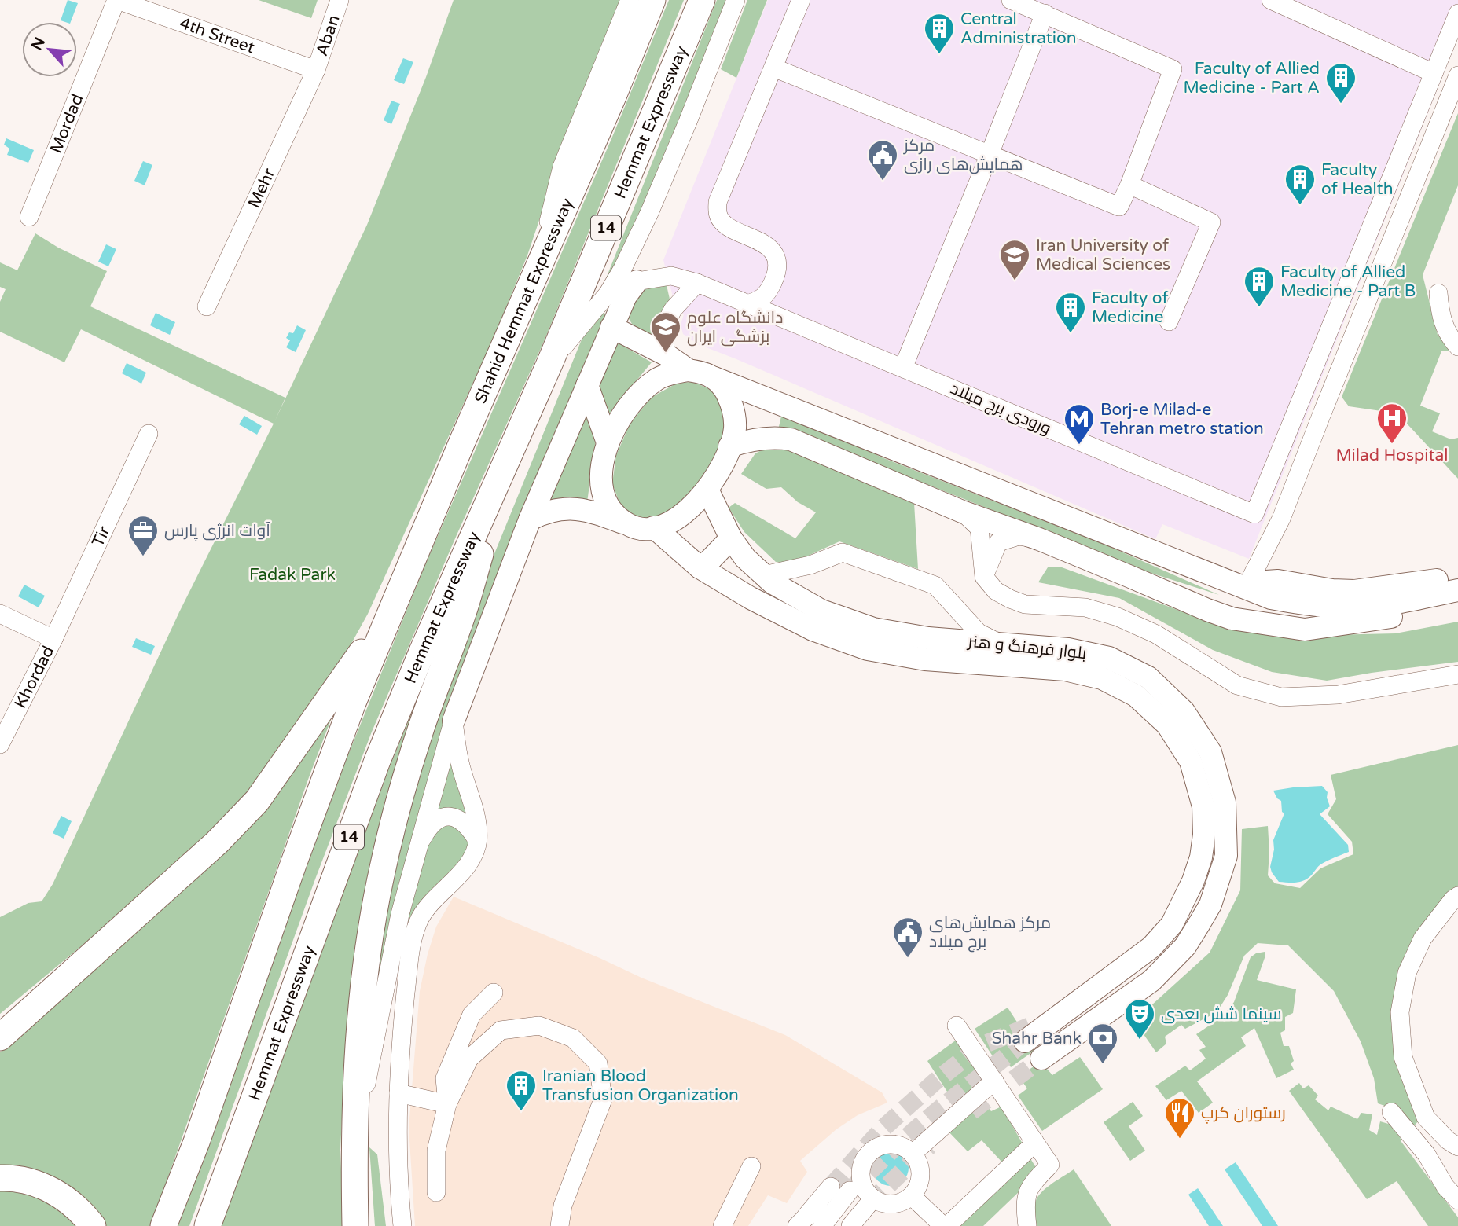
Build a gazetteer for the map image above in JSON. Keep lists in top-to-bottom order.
{
  "streets": {
    "highway": ["Hemmat Expressway", "14", "Shahid Hemmat Expressway"],
    "main road": ["بلوار فرهنگ و هنر"],
    "street": [
      "4th Street",
      "Aban",
      "Mordad",
      "Mehr",
      "ورودی برج میلاد",
      "Tir",
      "Khordad"
    ]
  },
  "crossings": [
    ["4th Street", "Aban"],
    ["4th Street", "Mordad"],
    ["4th Street", "Mehr"],
    ["Aban", "Mehr"],
    ["14", "Shahid Hemmat Expressway"],
    ["Tir", "Khordad"]
  ],
  "parks": ["Fadak Park"],
  "places": {
    "building": [
      "Central Administration",
      "Faculty of Allied Medicine - Part A",
      "Faculty of Health",
      "Faculty of Allied Medicine - Part B",
      "Faculty of Medicine",
      "Iranian Blood Transfusion Organization"
    ],
    "public building": ["مرکز همایش‌های رازی", "مرکز همایش‌های برج میلاد"],
    "school or university": ["Iran University of Medical Sciences", "دانشگاه علوم بزشگى ايران"],
    "hospital": ["Milad Hospital"],
    "metro station": ["Borj-e Milad-e Tehran metro station"],
    "office": ["آوات انرژی پارس"],
    "theatre": ["سینما شش بعدی"],
    "bank": ["Shahr Bank"],
    "restaurant": ["رستوران کرپ"]
  },
  "north": "top left"
}
